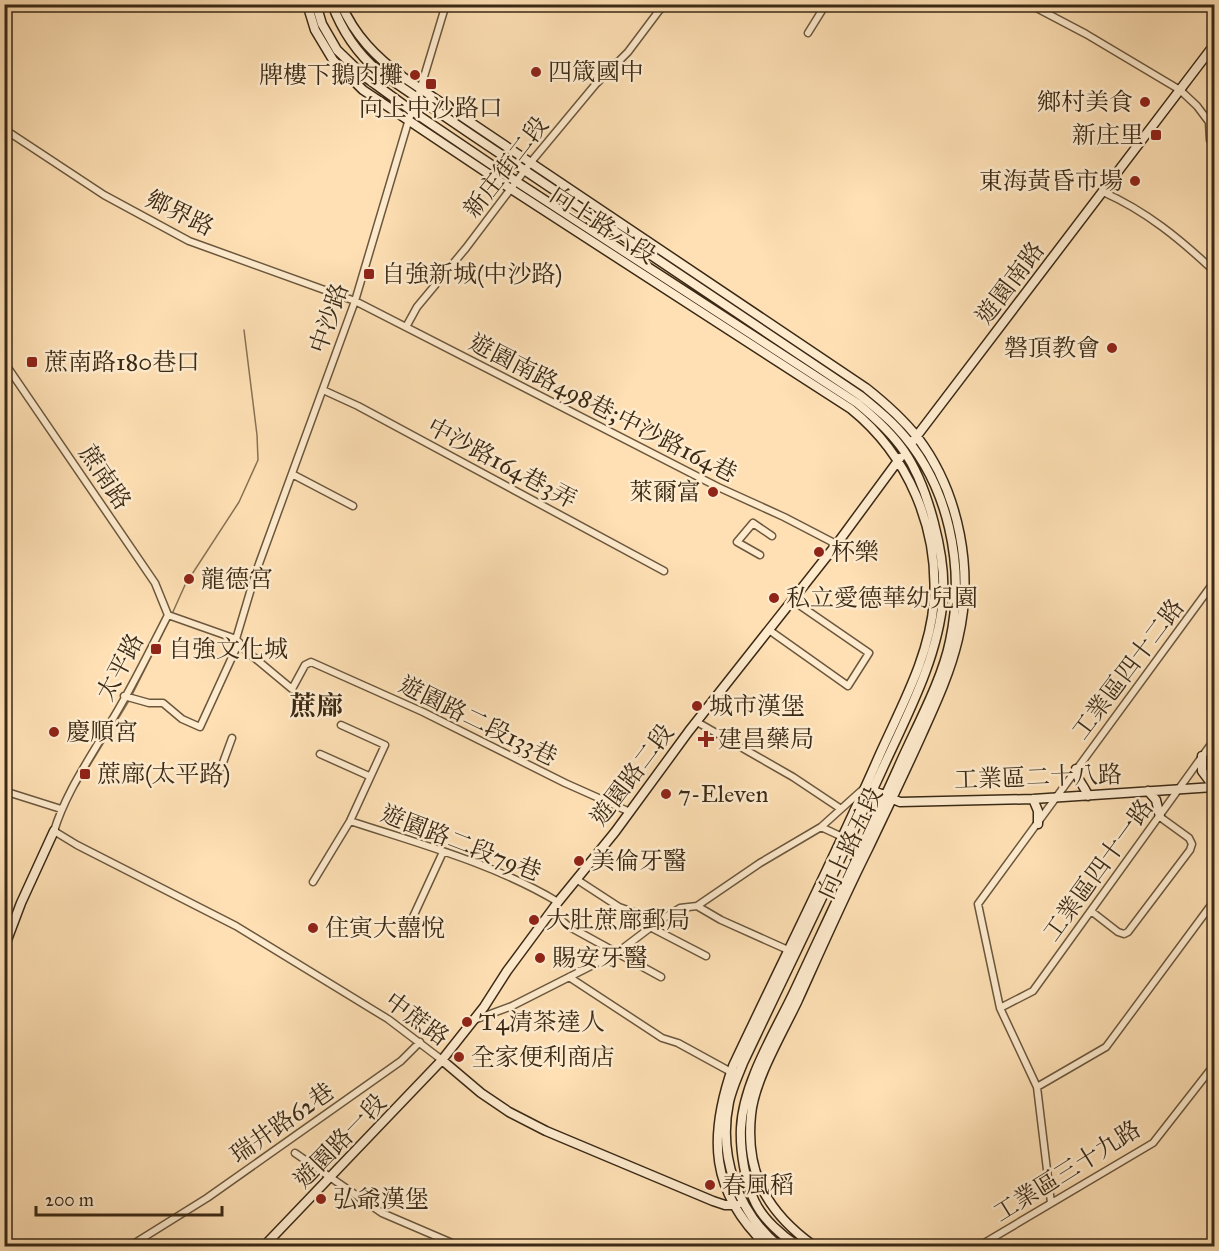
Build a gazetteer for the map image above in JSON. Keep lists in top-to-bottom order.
{
  "streets": {
    "main road": [
      "向上路六段",
      "遊園南路",
      "遊園路二段",
      "工業區二十八路",
      "向上路五段",
      "中蔗路",
      "遊園路一段"
    ],
    "street": [
      "新庄街二段",
      "鄉界路",
      "中沙路",
      "遊園南路498巷;中沙路164巷",
      "中沙路164巷3弄",
      "蔗南路",
      "太平路",
      "工業區四十二路",
      "遊園路二段133巷",
      "遊園路二段79巷",
      "工業區四十一路",
      "瑞井路62巷",
      "工業區三十九路"
    ]
  },
  "crossings": [
    ["新庄街二段", "向上路六段"],
    ["新庄街二段", "遊園南路498巷;中沙路164巷"],
    ["鄉界路", "中沙路"],
    ["鄉界路", "遊園南路498巷;中沙路164巷"],
    ["向上路六段", "遊園南路"],
    ["向上路六段", "中沙路"],
    ["向上路六段", "向上路五段"],
    ["遊園南路", "遊園南路498巷;中沙路164巷"],
    ["遊園南路", "遊園路二段"],
    ["遊園南路", "向上路五段"],
    ["中沙路", "遊園南路498巷;中沙路164巷"],
    ["中沙路", "中沙路164巷3弄"],
    ["中沙路", "太平路"],
    ["中沙路", "遊園路二段133巷"],
    ["遊園南路498巷;中沙路164巷", "遊園路二段"],
    ["蔗南路", "太平路"],
    ["太平路", "遊園路二段133巷"],
    ["太平路", "中蔗路"],
    ["工業區四十二路", "工業區二十八路"],
    ["工業區四十二路", "工業區四十一路"],
    ["工業區四十二路", "工業區三十九路"],
    ["遊園路二段133巷", "遊園路二段"],
    ["遊園路二段", "遊園路二段79巷"],
    ["遊園路二段", "中蔗路"],
    ["遊園路二段", "遊園路一段"],
    ["工業區二十八路", "向上路五段"],
    ["工業區二十八路", "工業區四十一路"],
    ["向上路五段", "中蔗路"],
    ["中蔗路", "瑞井路62巷"],
    ["中蔗路", "遊園路一段"]
  ],
  "districts": ["蔗廍"],
  "places": {
    "other": [
      "四箴國中",
      "牌樓下鵝肉攤",
      "鄉村美食",
      "東海黃昏市場",
      "磐頂教會",
      "萊爾富",
      "杯樂",
      "龍德宮",
      "私立愛德華幼兒園",
      "城市漢堡",
      "慶順宮",
      "7-Eleven",
      "美倫牙醫",
      "大肚蔗廍郵局",
      "住寅大囍悅",
      "賜安牙醫",
      "T4清茶達人",
      "全家便利商店",
      "春風稻",
      "弘爺漢堡"
    ],
    "transit": [
      "向上中沙路口",
      "新庄里",
      "自強新城(中沙路)",
      "蔗南路180巷口",
      "自強文化城",
      "蔗廍(太平路)"
    ],
    "health": ["建昌藥局"]
  },
  "scale_bar": "200 m"
}
